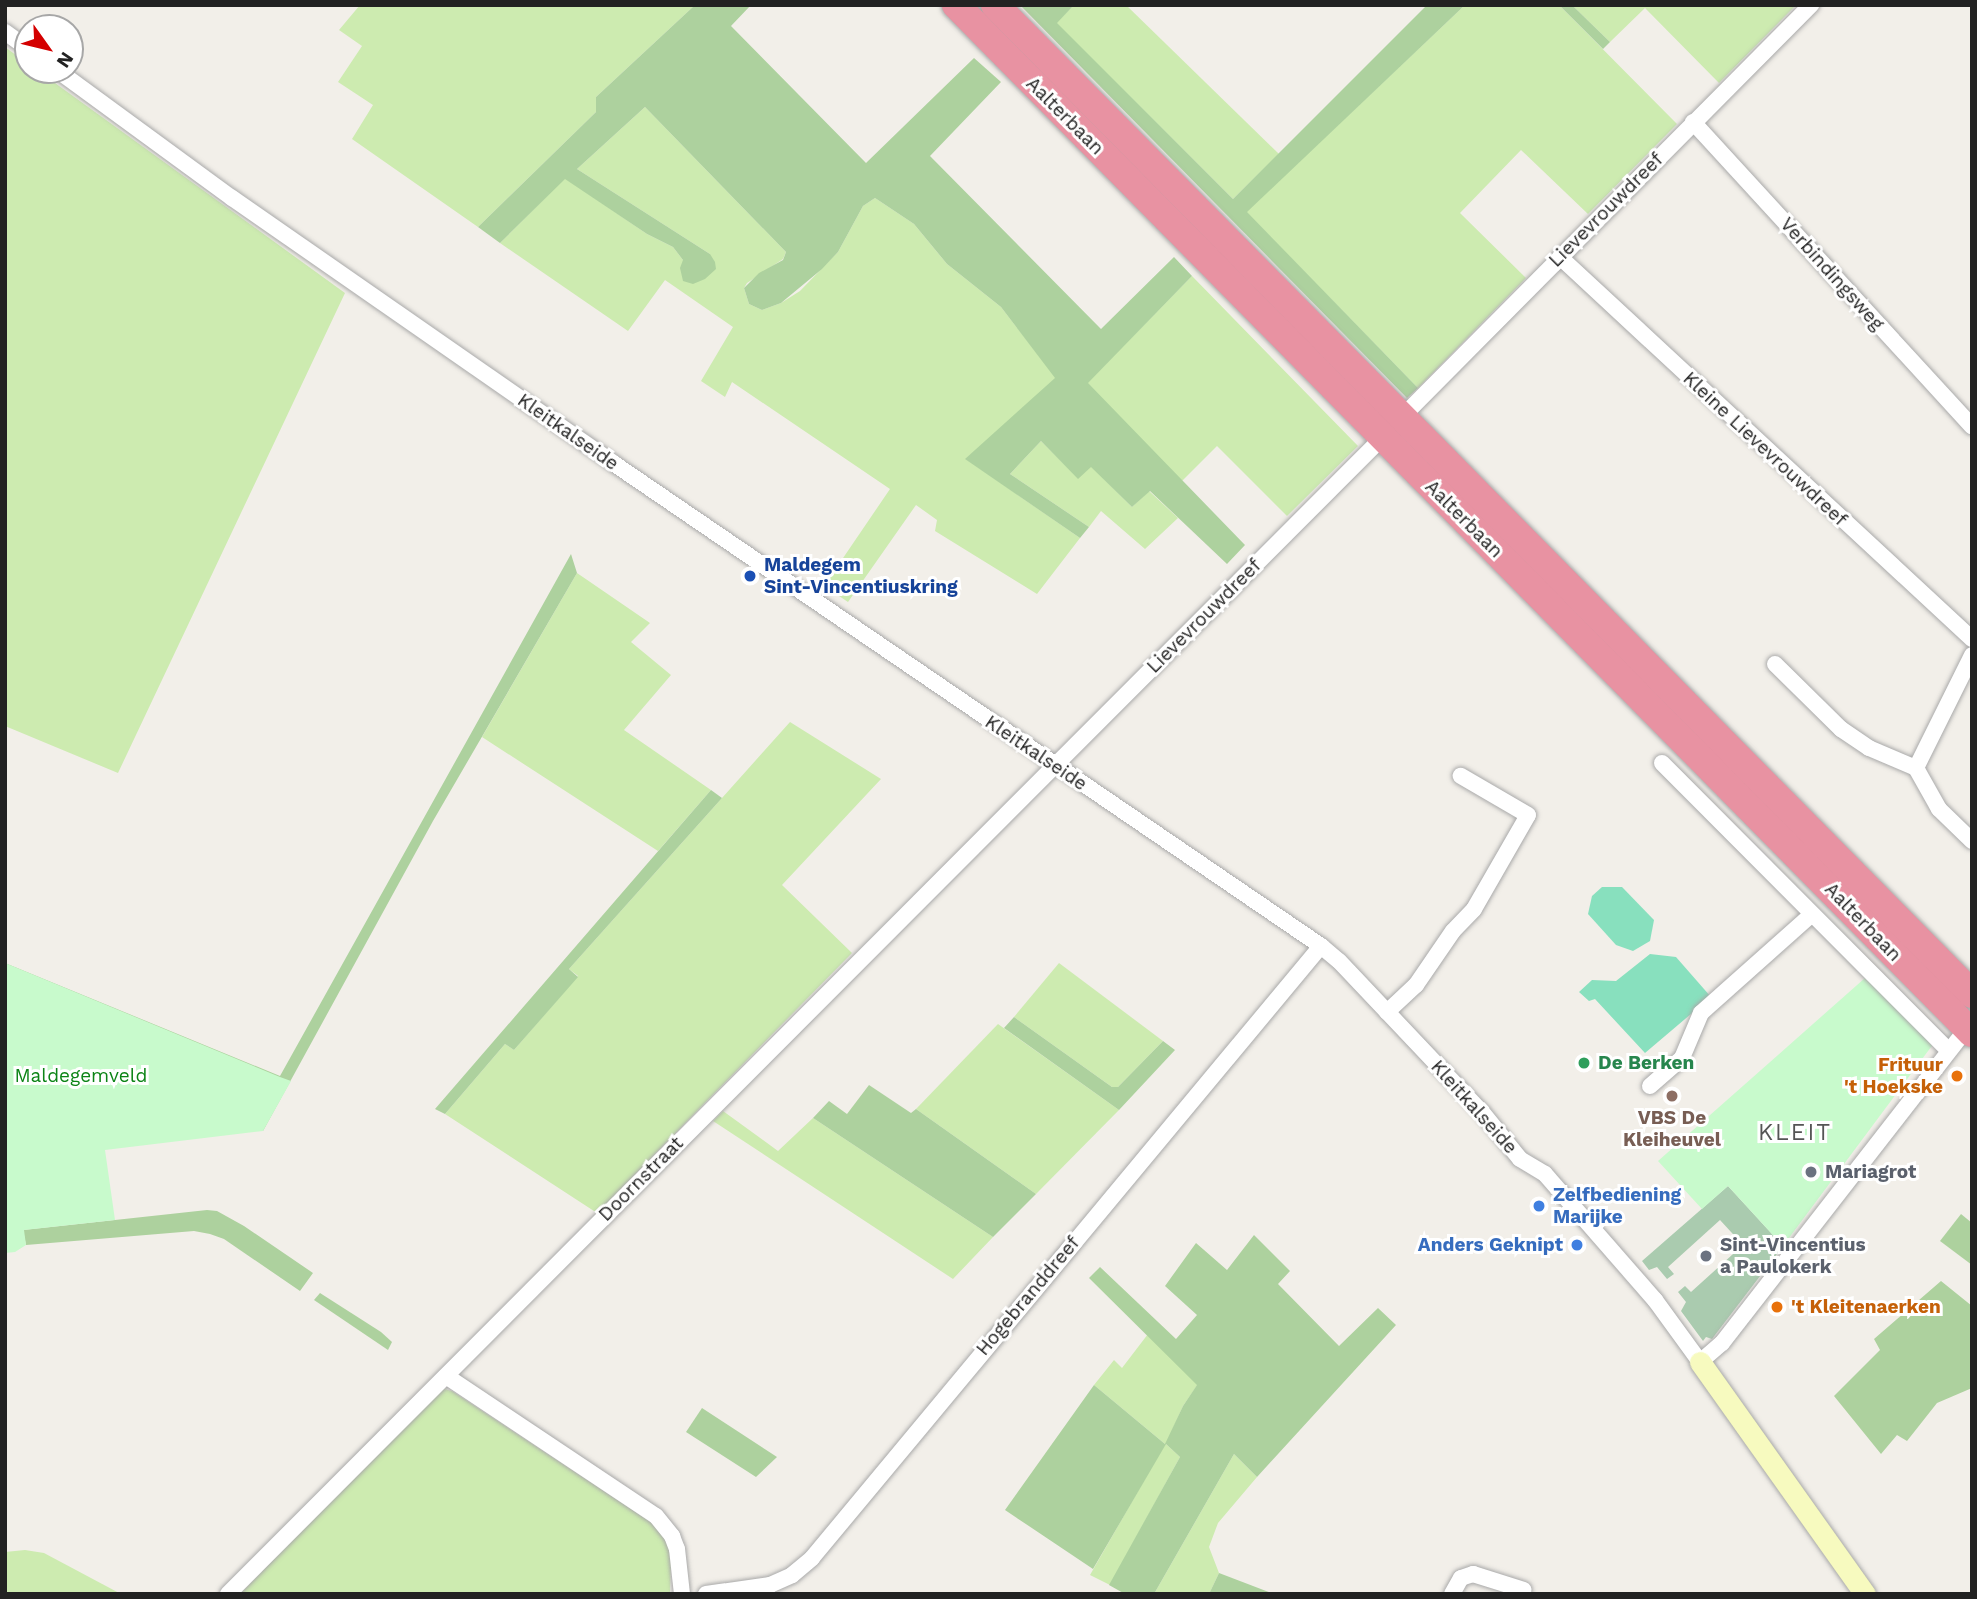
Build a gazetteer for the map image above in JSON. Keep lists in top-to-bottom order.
{
  "streets": {
    "highway": ["Aalterbaan"],
    "street": [
      "Lievevrouwdreef",
      "Verbindingsweg",
      "Kleitkalseide",
      "Kleine Lievevrouwdreef",
      "Doornstraat",
      "Hogebranddreef"
    ]
  },
  "crossings": [
    ["Aalterbaan", "Lievevrouwdreef"],
    ["Lievevrouwdreef", "Verbindingsweg"],
    ["Lievevrouwdreef", "Kleitkalseide"],
    ["Lievevrouwdreef", "Kleine Lievevrouwdreef"],
    ["Lievevrouwdreef", "Doornstraat"],
    ["Kleitkalseide", "Doornstraat"],
    ["Kleitkalseide", "Hogebranddreef"]
  ],
  "districts": ["KLEIT"],
  "parks": ["Maldegemveld"],
  "places": [
    "Maldegem Sint-Vincentiuskring",
    "De Berken",
    "Frituur 't Hoekske",
    "VBS De Kleiheuvel",
    "Mariagrot",
    "Zelfbediening Marijke",
    "Anders Geknipt",
    "Sint-Vincentius a Paulokerk",
    "'t Kleitenaerken"
  ],
  "north": "bottom right"
}
